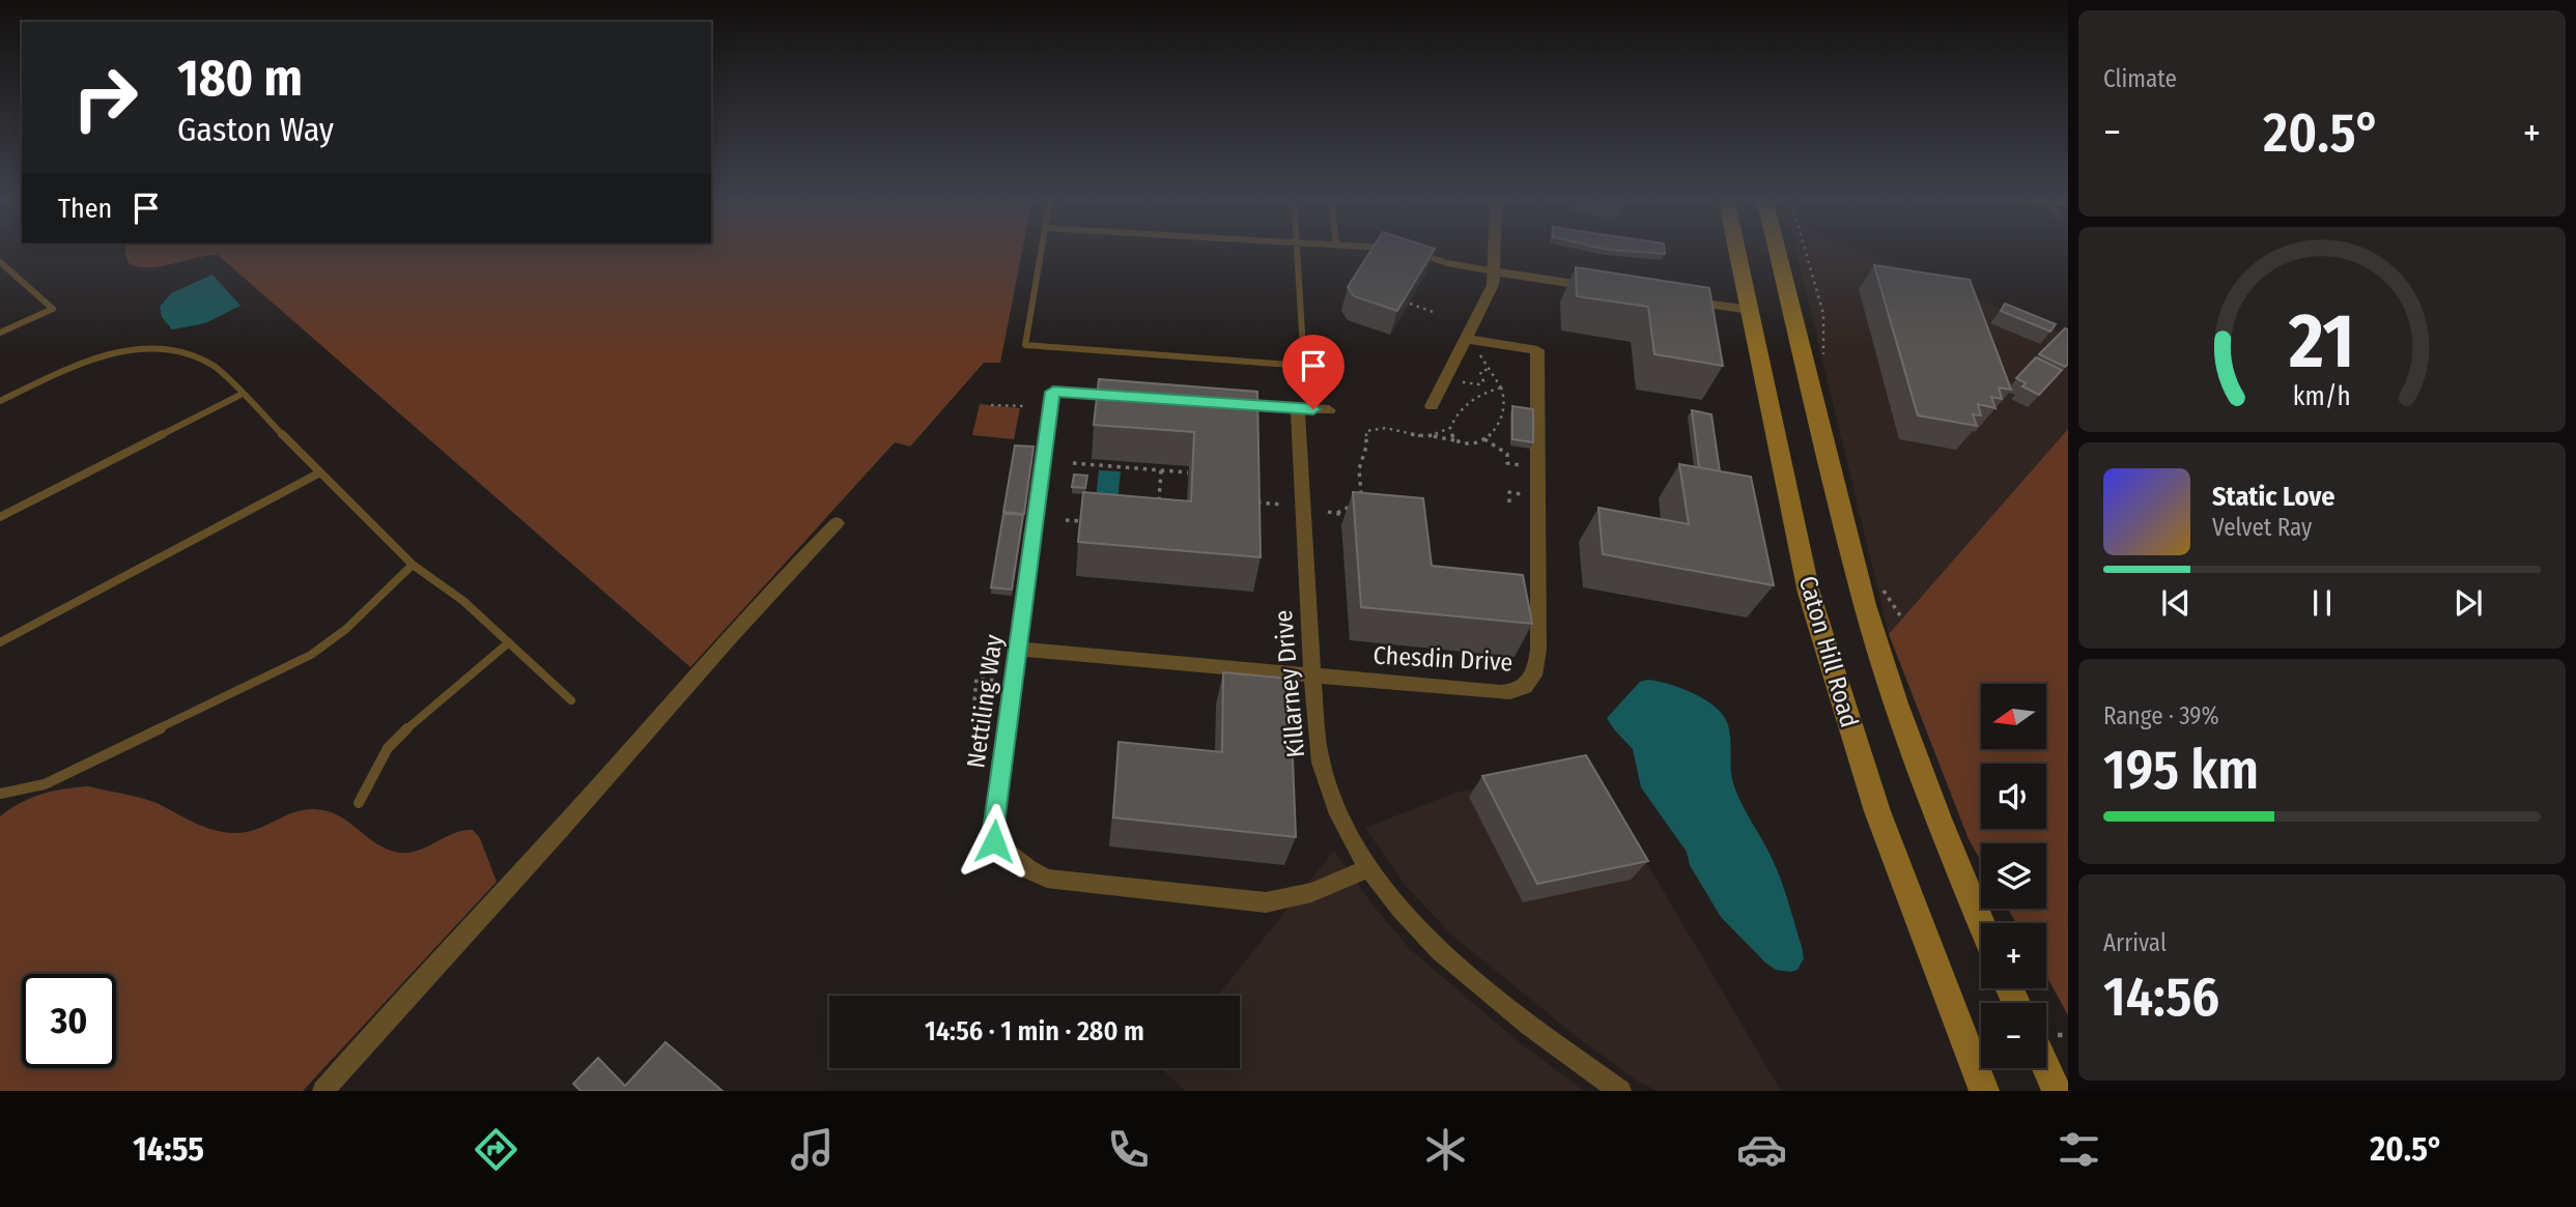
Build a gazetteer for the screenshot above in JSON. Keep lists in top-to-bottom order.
{
  "streets": {
    "main road": ["Caton Hill Road"],
    "street": ["Chesdin Drive", "Killarney Drive", "Nettiling Way"]
  },
  "crossings": [
    ["Chesdin Drive", "Killarney Drive"],
    ["Chesdin Drive", "Nettiling Way"],
    ["Killarney Drive", "Nettiling Way"]
  ],
  "north": "left",
  "page": {
    "tile": [
      "Climate",
      ["Range · 39%", "195 km"],
      ["Arrival", "14:56"]
    ],
    "turn": ["180 m", "Gaston Way"],
    "heat": ["−", "20.5°", "+"],
    "then": "Then",
    "song": ["Static Love", "Velvet Ray"],
    "map_buttons": ["+", "−"],
    "limit": "30",
    "trip": "14:56 · 1 min · 280 m",
    "tabs": ["14:55", "20.5°"],
    "gauge": ["21", "km/h"]
  }
}
